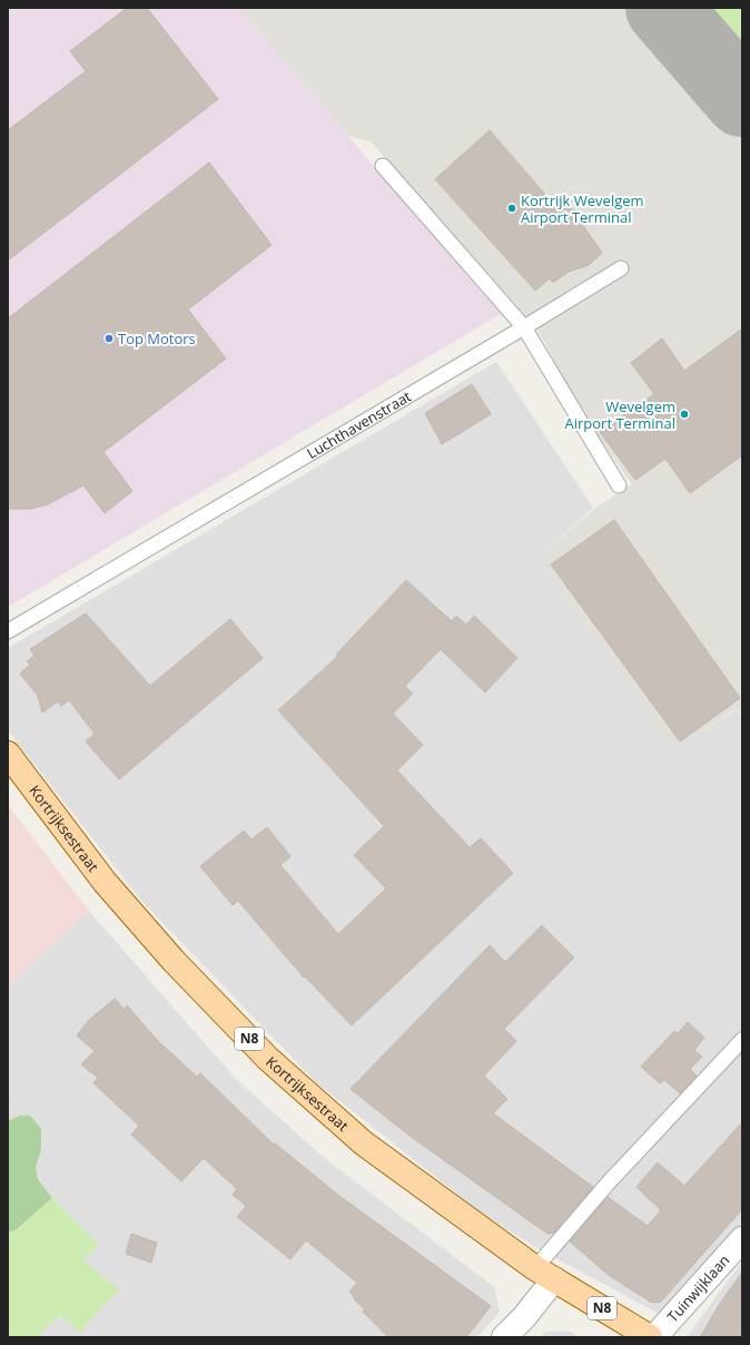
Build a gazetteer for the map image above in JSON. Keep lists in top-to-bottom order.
{
  "streets": {
    "main road": ["Kortrijksestraat", "N8"],
    "street": ["Tuinwijklaan"],
    "lane": ["Luchthavenstraat"]
  },
  "crossings": [
    ["Kortrijksestraat", "N8"]
  ],
  "places": ["Kortrijk Wevelgem Airport Terminal", "Top Motors", "Wevelgem Airport Terminal"]
}
